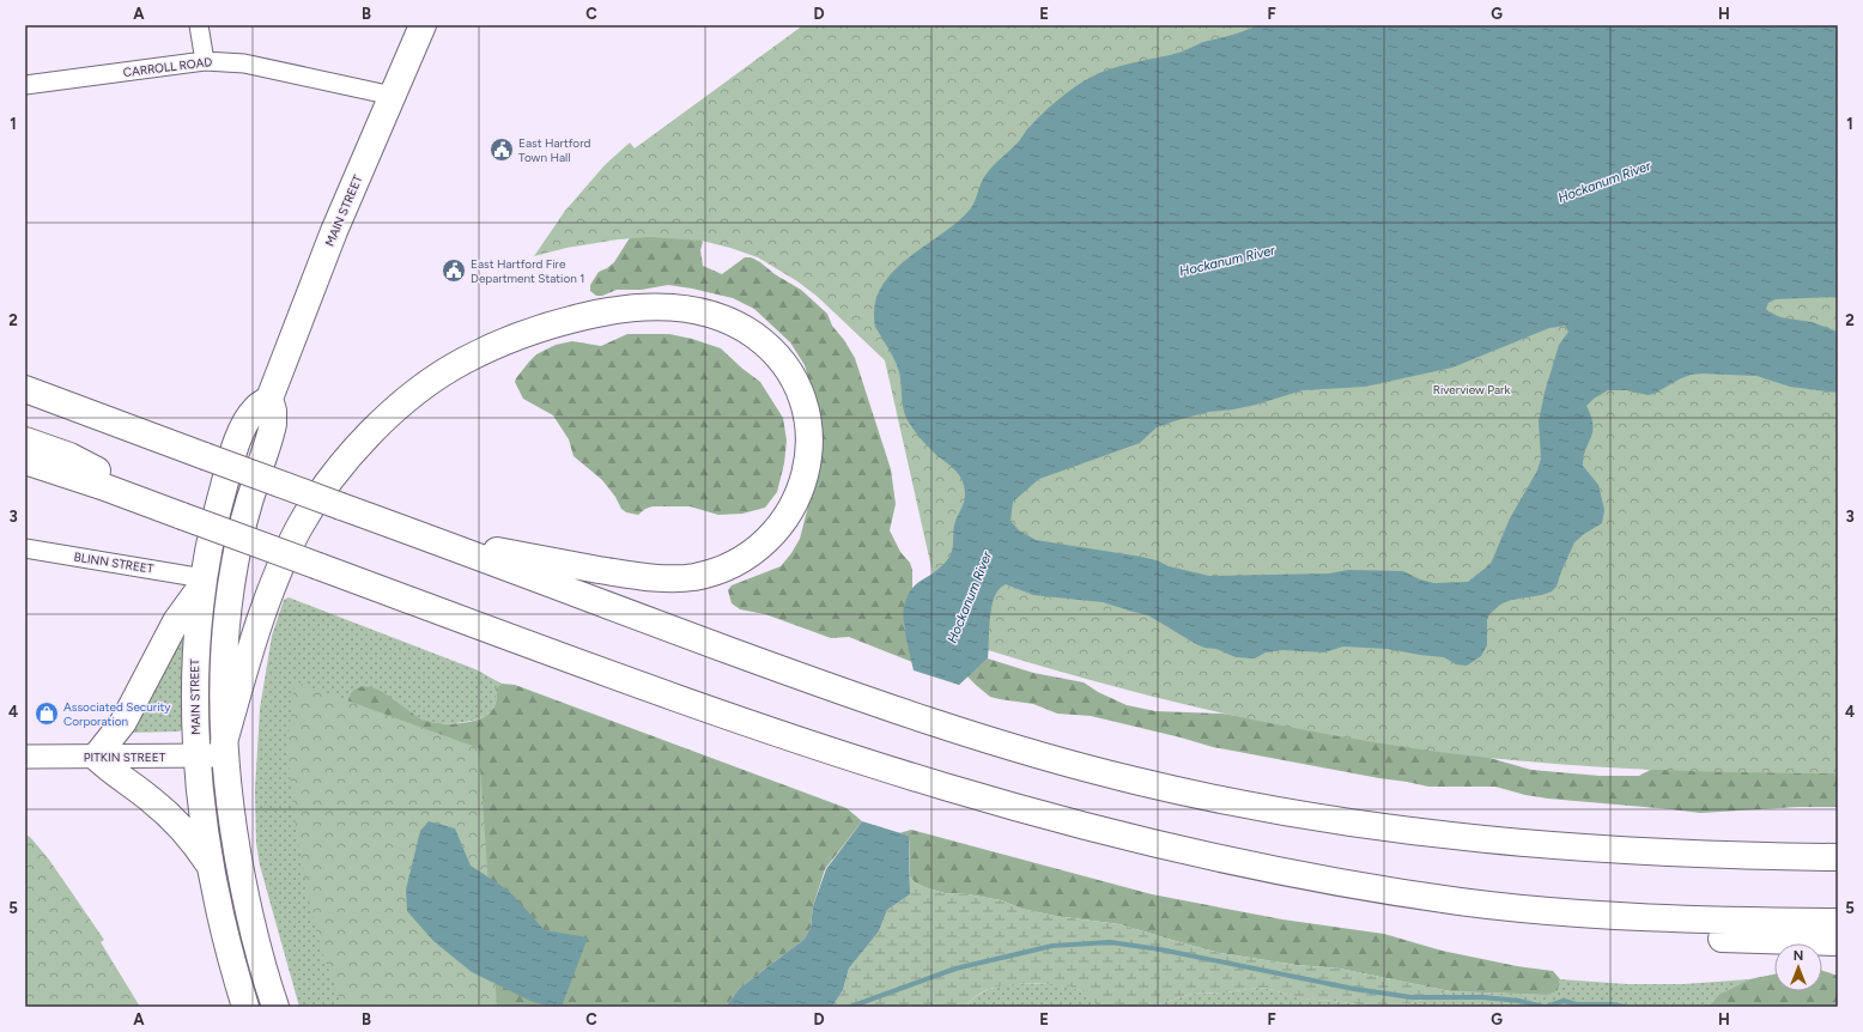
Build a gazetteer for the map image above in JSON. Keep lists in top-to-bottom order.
{
  "streets": {
    "highway": ["MAIN STREET"],
    "main road": ["PITKIN STREET"],
    "street": ["CARROLL ROAD", "BLINN STREET"]
  },
  "crossings": [
    ["CARROLL ROAD", "MAIN STREET"],
    ["MAIN STREET", "BLINN STREET"],
    ["MAIN STREET", "PITKIN STREET"]
  ],
  "water": ["Hockanum River"],
  "parks": ["Riverview Park"],
  "places": {
    "public building": ["East Hartford Town Hall", "East Hartford Fire Department Station 1"],
    "shop": ["Associated Security Corporation"]
  },
  "north": "top",
  "grid": {
    "columns": [
      "A",
      "B",
      "C",
      "D",
      "E",
      "F",
      "G",
      "H"
    ],
    "rows": [
      "1",
      "2",
      "3",
      "4",
      "5"
    ]
  }
}
